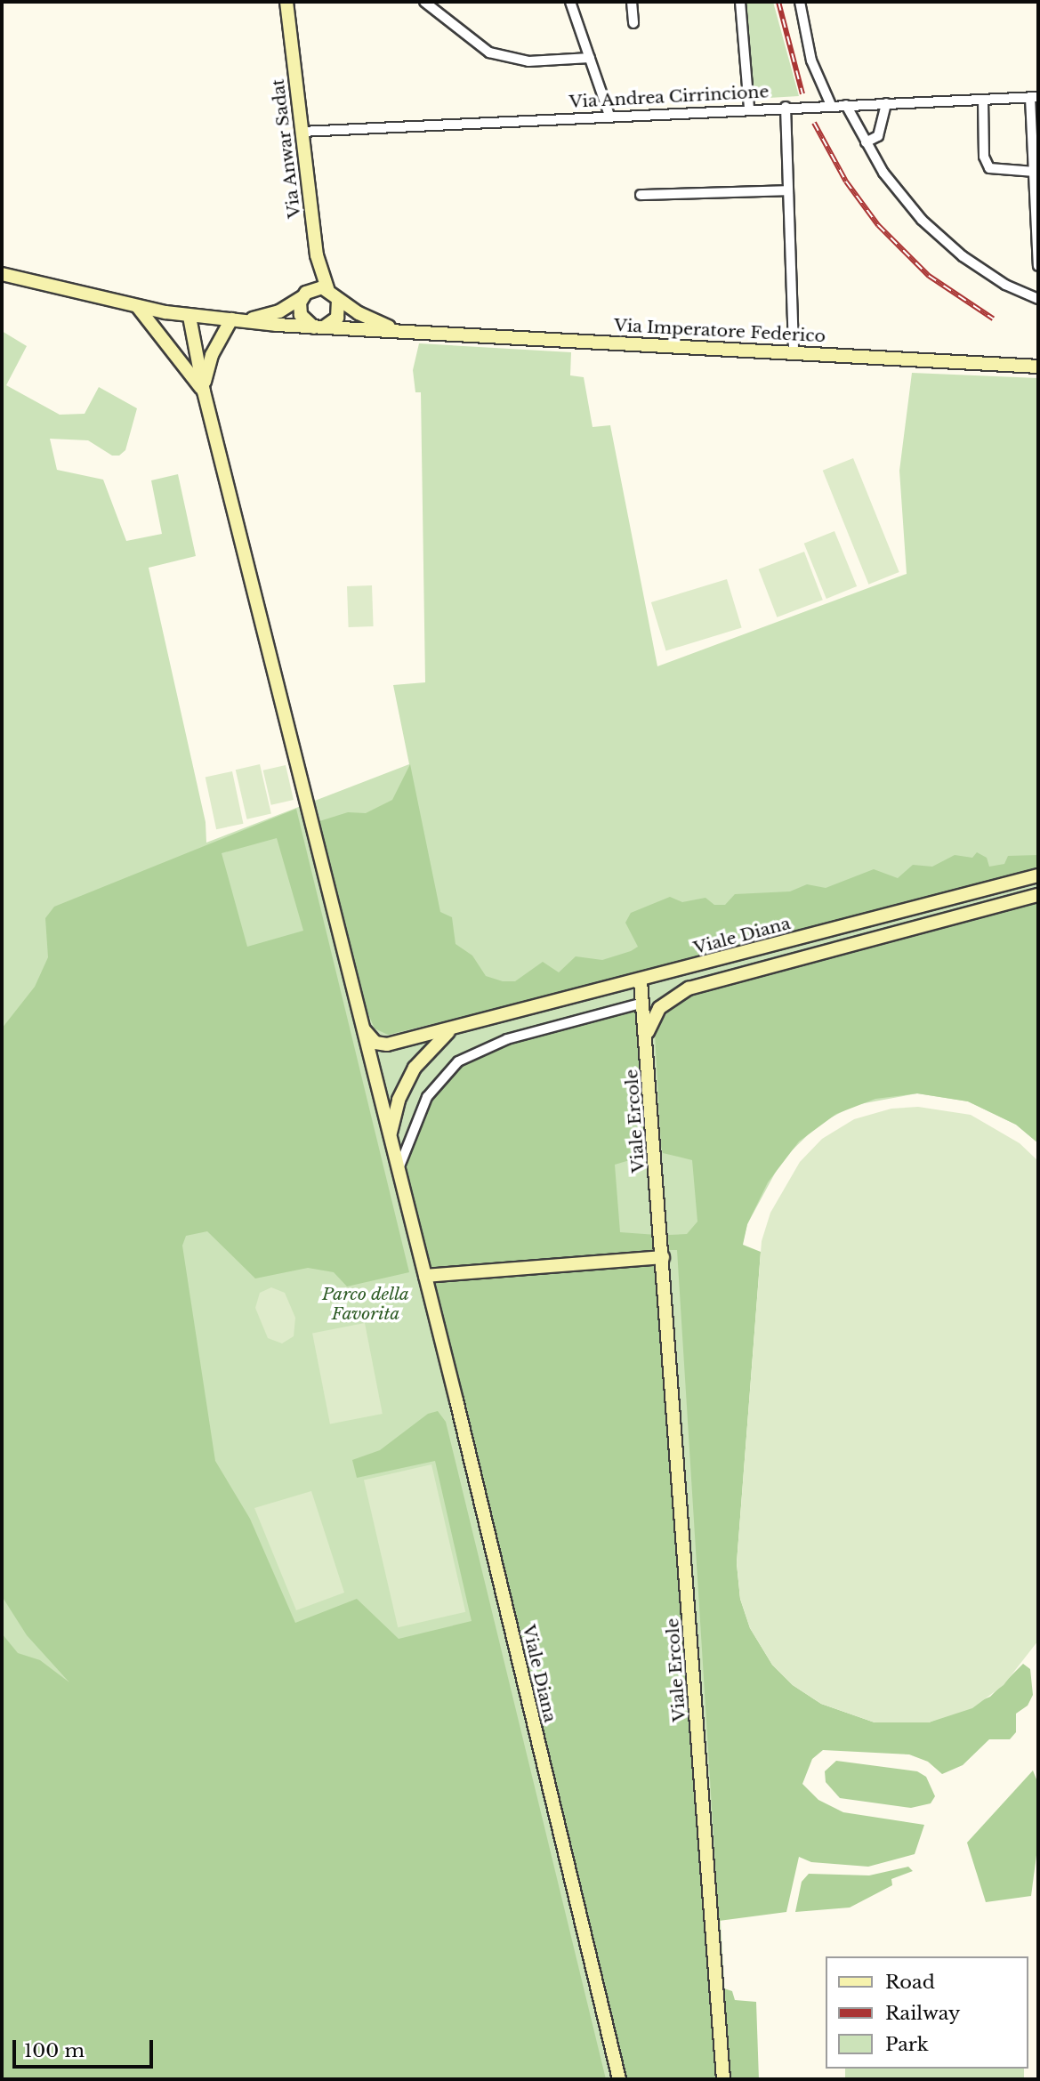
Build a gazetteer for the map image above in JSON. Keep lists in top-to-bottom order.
{
  "streets": {
    "street": [
      "Via Andrea Cirrincione",
      "Via Anwar Sadat",
      "Via Imperatore Federico",
      "Viale Diana",
      "Viale Ercole"
    ]
  },
  "crossings": [
    ["Via Andrea Cirrincione", "Via Anwar Sadat"],
    ["Viale Diana", "Viale Ercole"]
  ],
  "parks": ["Parco della Favorita"],
  "legend": ["Road", "Railway", "Park"],
  "scale_bar": "100 m"
}
